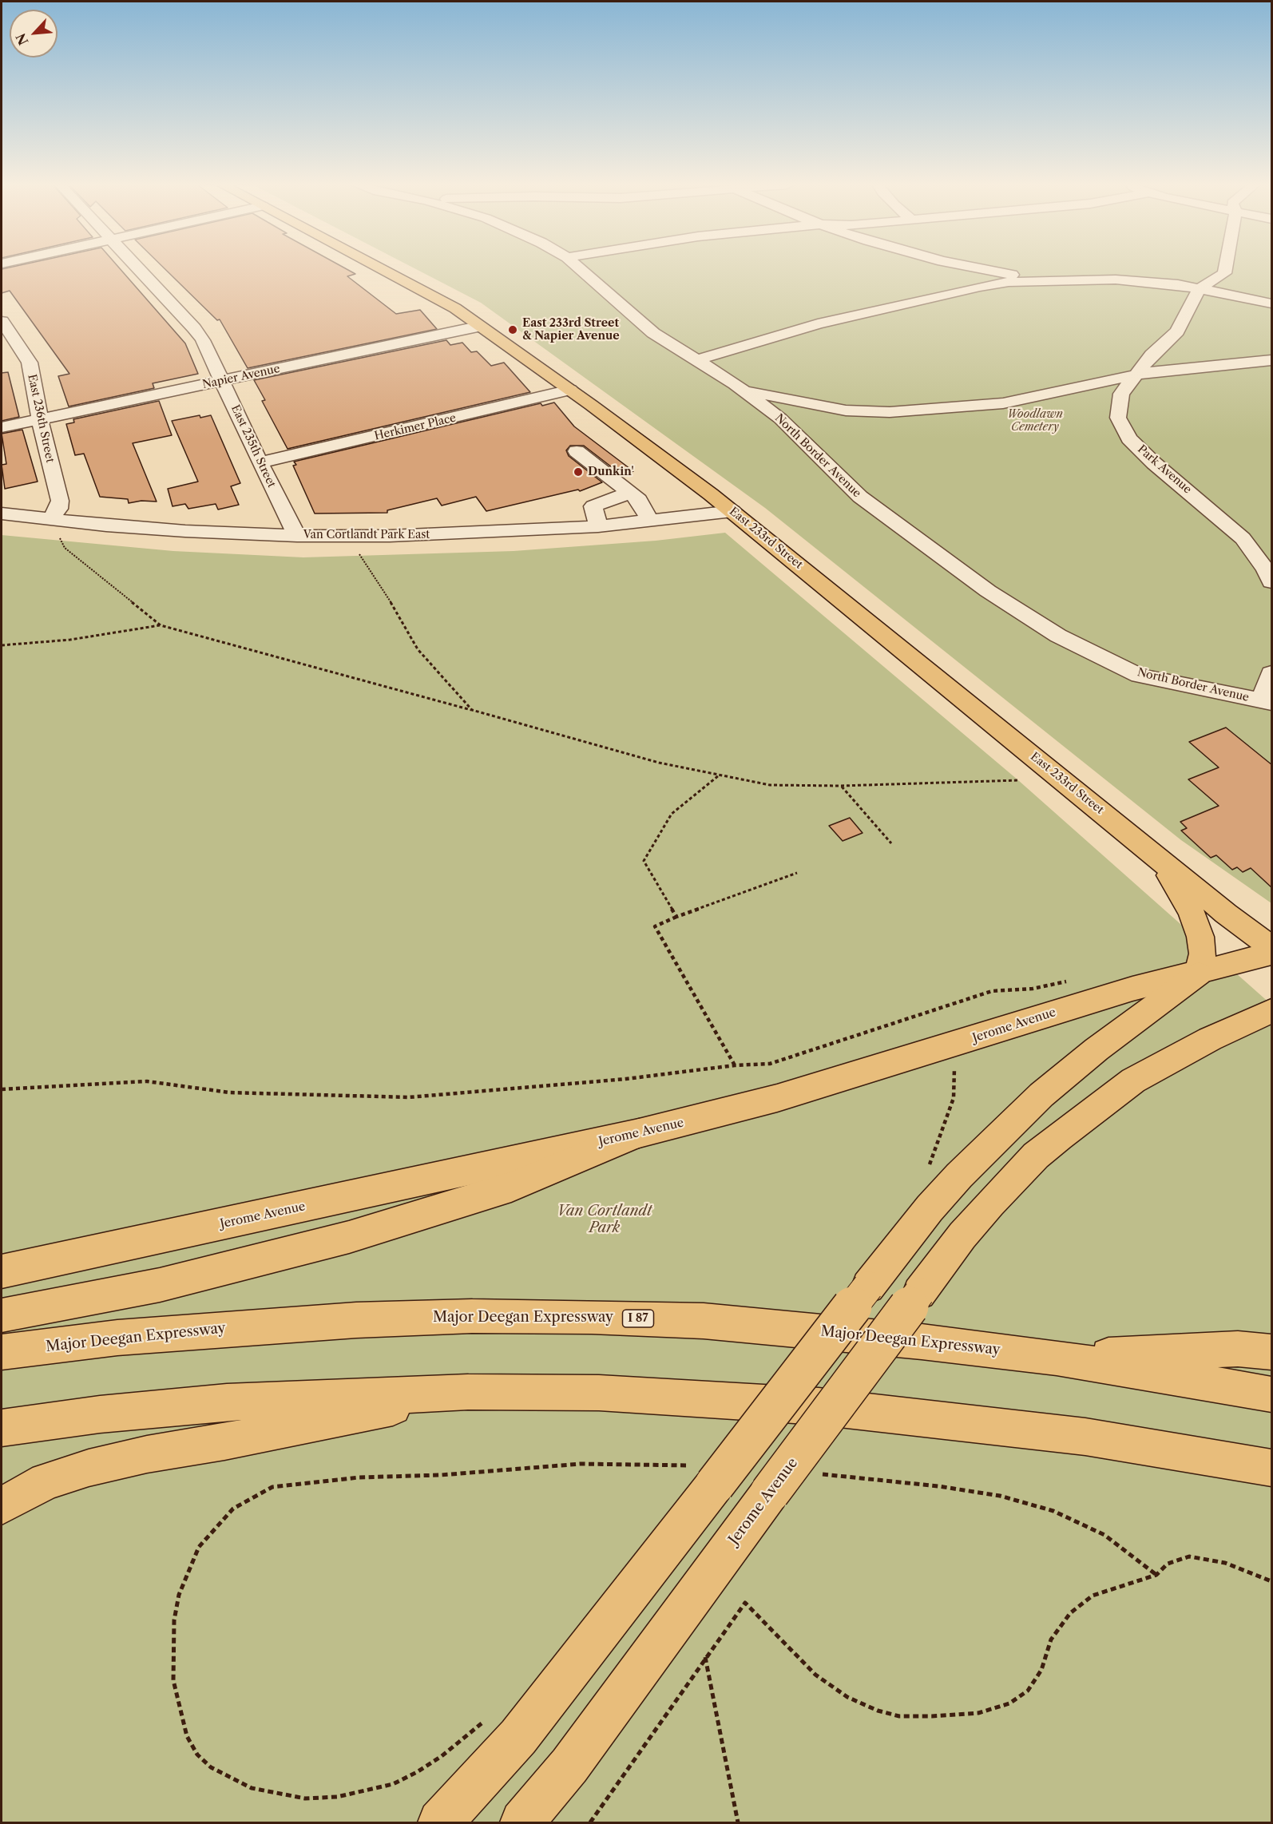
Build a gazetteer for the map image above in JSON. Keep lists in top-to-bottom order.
{
  "streets": {
    "main road": [
      "East 233rd Street",
      "Jerome Avenue",
      "Major Deegan Expressway",
      "I 87"
    ],
    "street": [
      "Napier Avenue",
      "East 236th Street",
      "Herkimer Place",
      "East 235th Street",
      "North Border Avenue",
      "Park Avenue",
      "Van Cortlandt Park East"
    ]
  },
  "crossings": [
    ["Napier Avenue", "East 236th Street"],
    ["Napier Avenue", "East 235th Street"],
    ["Napier Avenue", "East 233rd Street"],
    ["East 236th Street", "Van Cortlandt Park East"],
    ["Herkimer Place", "East 235th Street"],
    ["Herkimer Place", "East 233rd Street"],
    ["East 235th Street", "Van Cortlandt Park East"],
    ["Van Cortlandt Park East", "East 233rd Street"]
  ],
  "parks": ["Woodlawn Cemetery", "Van Cortlandt Park"],
  "places": ["East 233rd Street & Napier Avenue", "Dunkin'"],
  "north": "bottom left"
}
